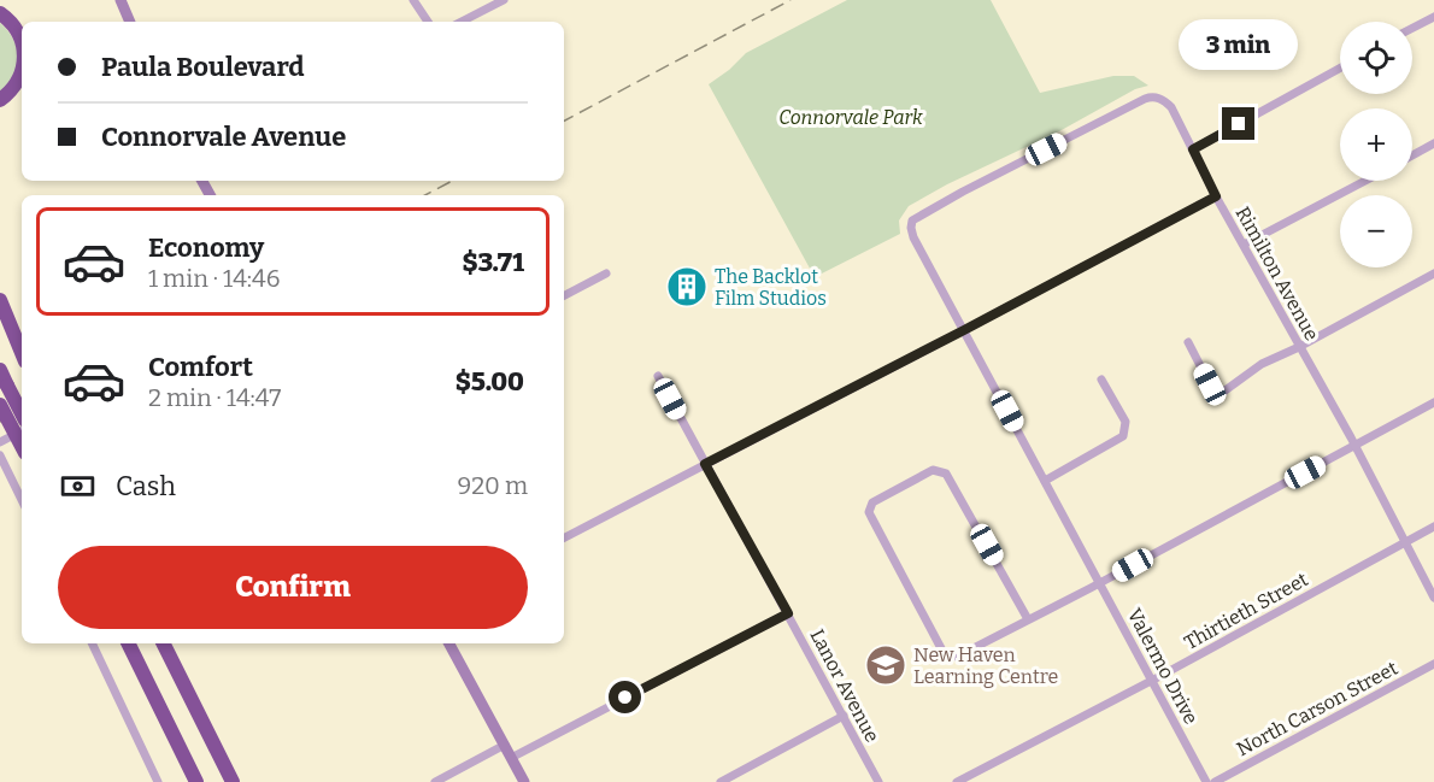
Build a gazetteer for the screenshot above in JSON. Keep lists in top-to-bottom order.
{
  "streets": {
    "street": [
      "Rimilton Avenue",
      "Thirtieth Street",
      "Valermo Drive",
      "Lanor Avenue",
      "North Carson Street"
    ]
  },
  "crossings": [
    ["Rimilton Avenue", "Thirtieth Street"],
    ["Rimilton Avenue", "Valermo Drive"],
    ["Thirtieth Street", "Valermo Drive"]
  ],
  "parks": ["Connorvale Park"],
  "places": {
    "building": ["The Backlot Film Studios"],
    "school or university": ["New Haven Learning Centre"]
  },
  "page": {
    "bubble": "3 min",
    "map_buttons": ["+", "−"],
    "banner": ["Paula Boulevard", "Connorvale Avenue"],
    "list": [
      {
        "name": "Economy",
        "note": "1 min · 14:46",
        "value": "$3.71"
      },
      {
        "name": "Comfort",
        "note": "2 min · 14:47",
        "value": "$5.00"
      }
    ],
    "pay": ["Cash", "920 m"],
    "buttons": "Confirm"
  }
}
